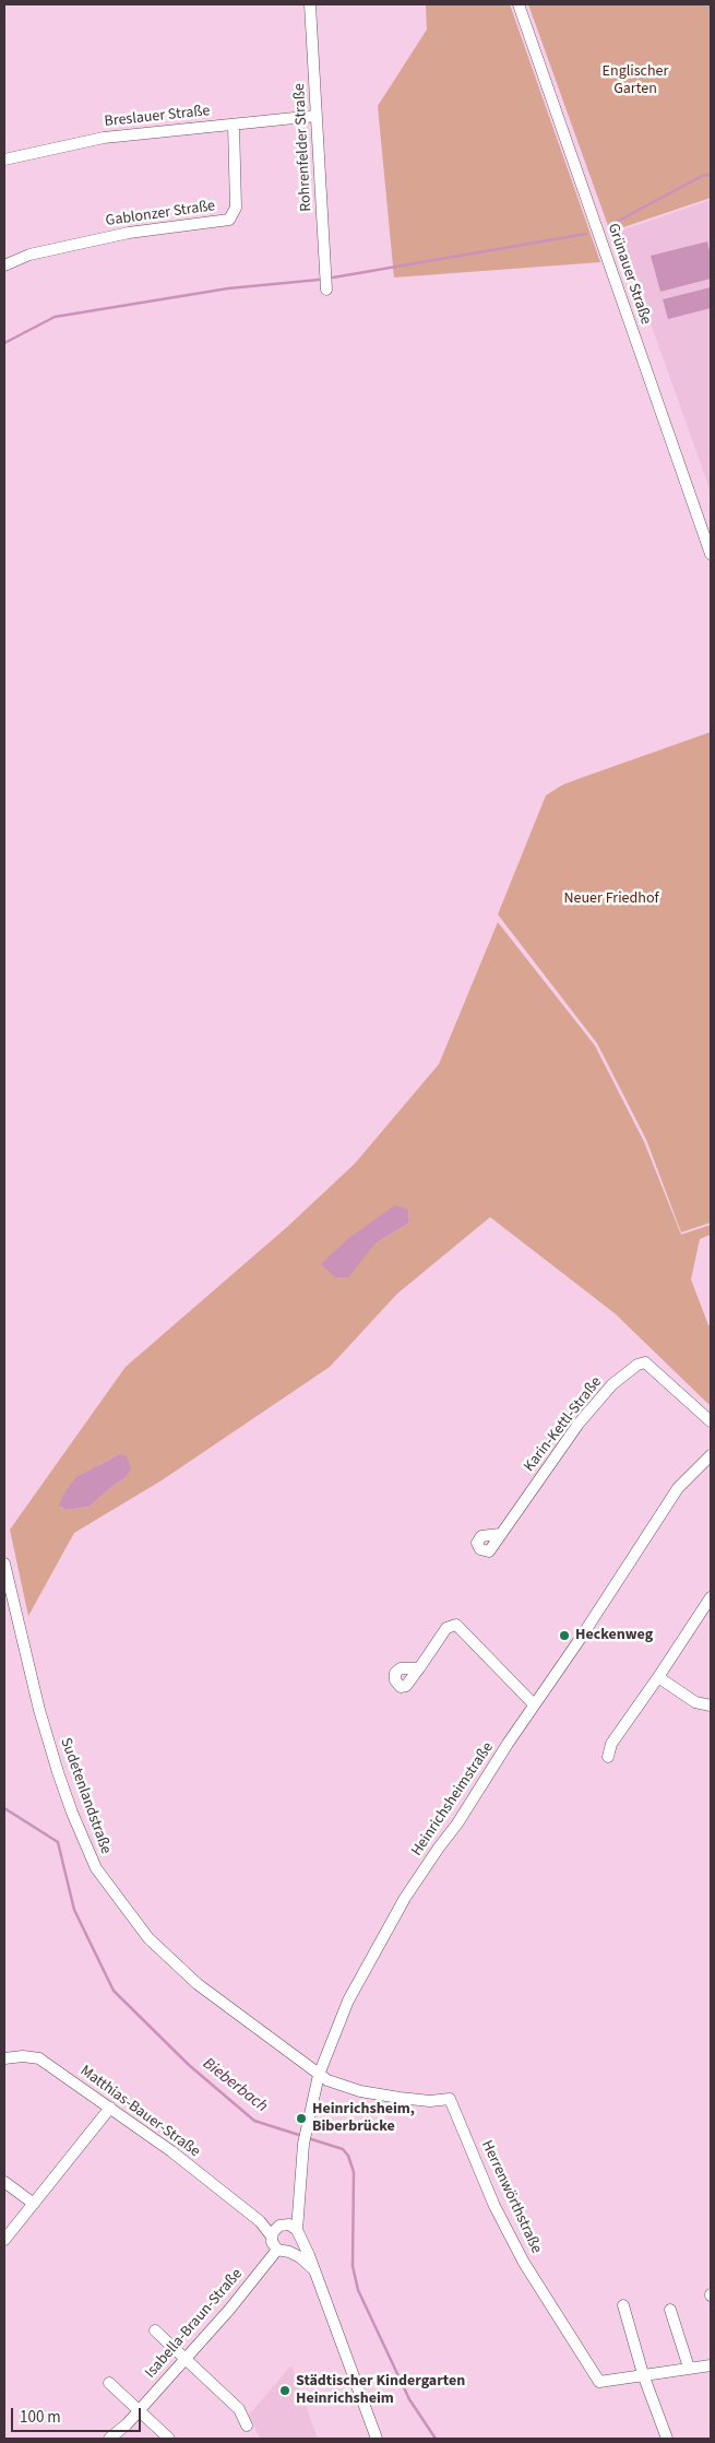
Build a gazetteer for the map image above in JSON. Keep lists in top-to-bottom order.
{
  "streets": {
    "street": [
      "Breslauer Straße",
      "Rohrenfelder Straße",
      "Gablonzer Straße",
      "Grünauer Straße",
      "Karin-Kettl-Straße",
      "Sudetenlandstraße",
      "Heinrichsheimstraße",
      "Matthias-Bauer-Straße",
      "Herrenwörthstraße",
      "Isabella-Braun-Straße"
    ]
  },
  "crossings": [
    ["Breslauer Straße", "Rohrenfelder Straße"],
    ["Breslauer Straße", "Gablonzer Straße"],
    ["Sudetenlandstraße", "Heinrichsheimstraße"],
    ["Sudetenlandstraße", "Herrenwörthstraße"],
    ["Heinrichsheimstraße", "Matthias-Bauer-Straße"],
    ["Heinrichsheimstraße", "Herrenwörthstraße"],
    ["Heinrichsheimstraße", "Isabella-Braun-Straße"],
    ["Matthias-Bauer-Straße", "Isabella-Braun-Straße"]
  ],
  "water": ["Bieberbach"],
  "parks": ["Englischer Garten", "Neuer Friedhof"],
  "places": ["Heckenweg", "Heinrichsheim, Biberbrücke", "Städtischer Kindergarten Heinrichsheim"],
  "scale_bar": "100 m"
}
